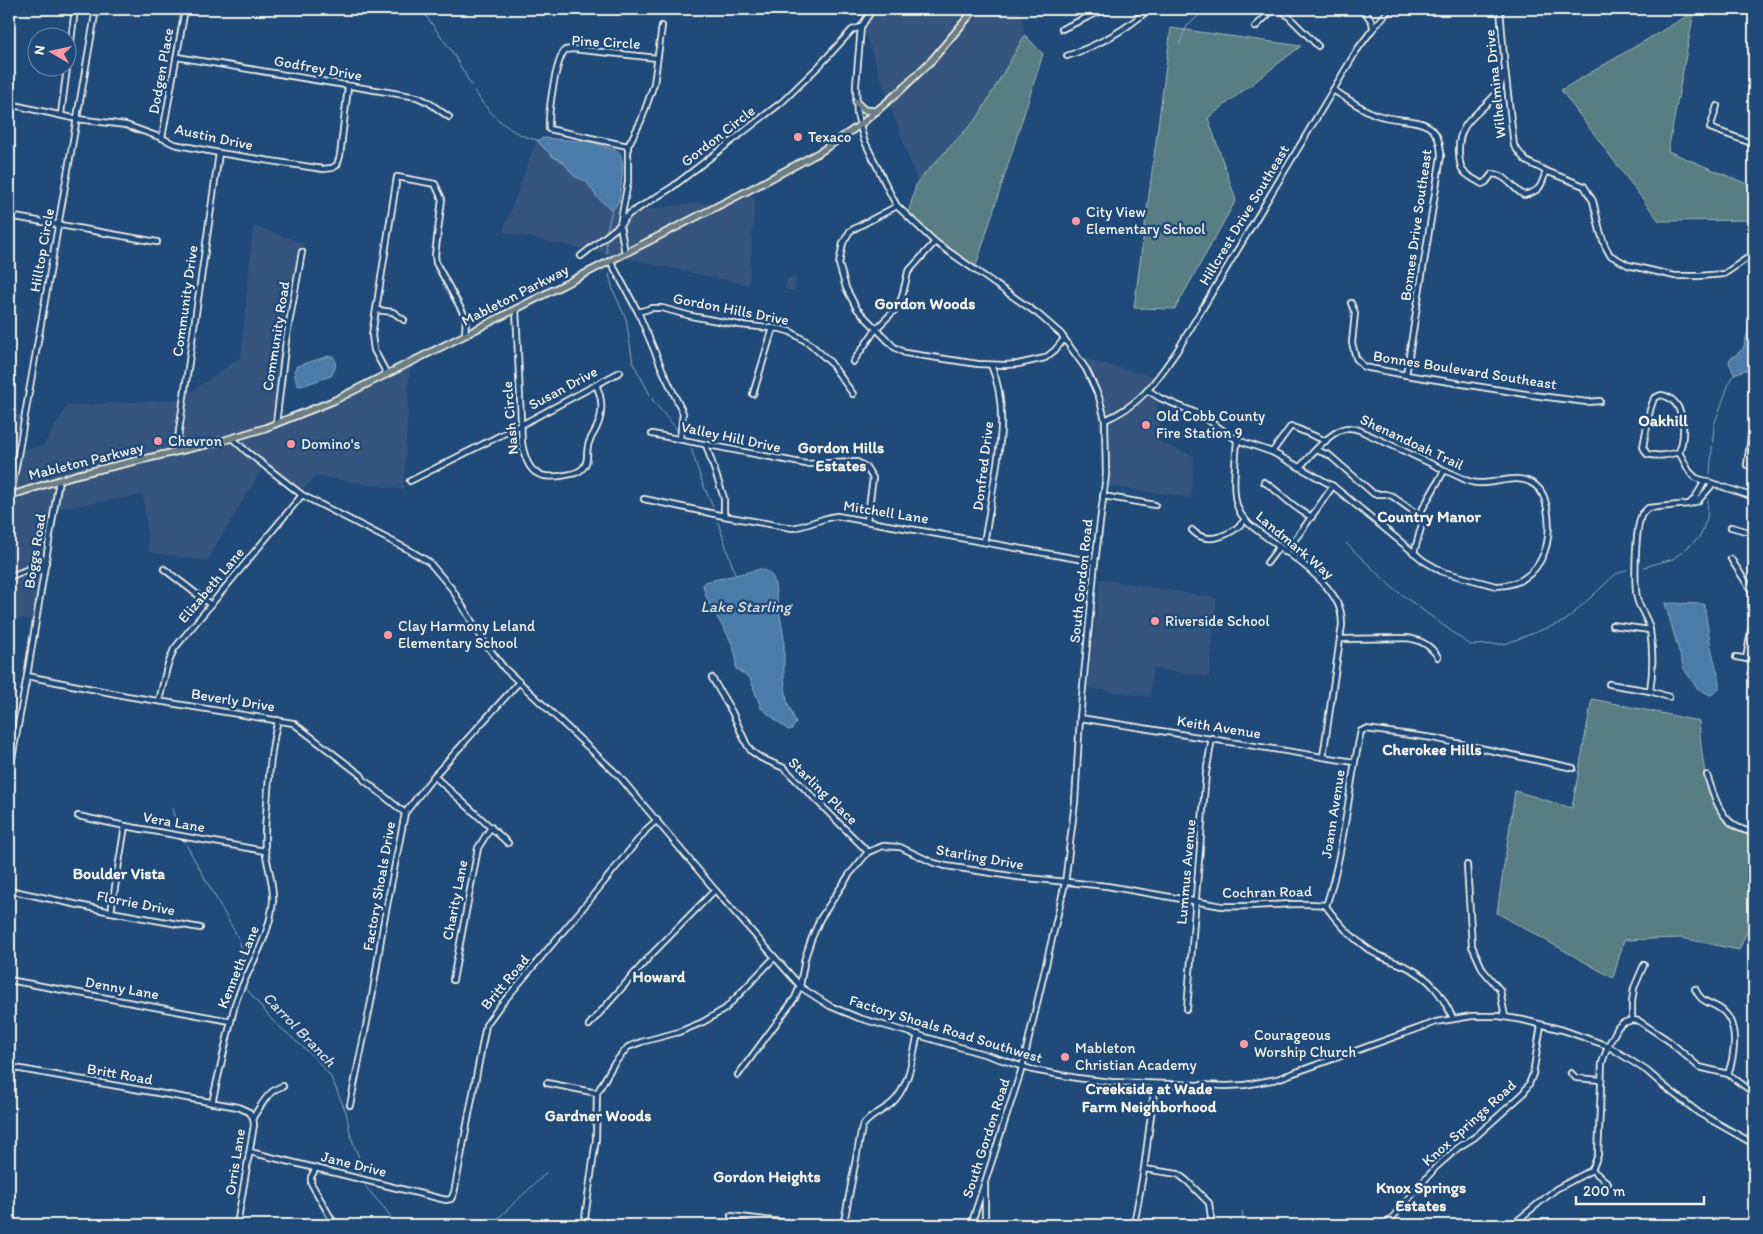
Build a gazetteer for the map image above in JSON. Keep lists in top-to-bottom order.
{
  "streets": {
    "main road": ["Mableton Parkway"],
    "street": [
      "Pine Circle",
      "Godfrey Drive",
      "Dodgen Place",
      "Wilhelmina Drive",
      "Gordon Circle",
      "Austin Drive",
      "Hillcrest Drive Southeast",
      "Bonnes Drive Southeast",
      "Hilltop Circle",
      "Community Drive",
      "Gordon Hills Drive",
      "Community Road",
      "Bonnes Boulevard Southeast",
      "Susan Drive",
      "Nash Circle",
      "Valley Hill Drive",
      "Shenandoah Trail",
      "Donfred Drive",
      "Mitchell Lane",
      "Landmark Way",
      "Boggs Road",
      "South Gordon Road",
      "Elizabeth Lane",
      "Beverly Drive",
      "Keith Avenue",
      "Starling Place",
      "Joann Avenue",
      "Vera Lane",
      "Starling Drive",
      "Lummus Avenue",
      "Factory Shoals Drive",
      "Cochran Road",
      "Charity Lane",
      "Florrie Drive",
      "Kenneth Lane",
      "Britt Road",
      "Denny Lane",
      "Factory Shoals Road Southwest",
      "Knox Springs Road",
      "Orris Lane",
      "Jane Drive"
    ]
  },
  "crossings": [
    ["Godfrey Drive", "Dodgen Place"],
    ["Godfrey Drive", "Austin Drive"],
    ["Dodgen Place", "Austin Drive"],
    ["Gordon Circle", "South Gordon Road"],
    ["Austin Drive", "Hilltop Circle"],
    ["Austin Drive", "Community Drive"],
    ["Hillcrest Drive Southeast", "Bonnes Drive Southeast"],
    ["Hillcrest Drive Southeast", "Shenandoah Trail"],
    ["Hillcrest Drive Southeast", "South Gordon Road"],
    ["Bonnes Drive Southeast", "Bonnes Boulevard Southeast"],
    ["Hilltop Circle", "Mableton Parkway"],
    ["Mableton Parkway", "Community Drive"],
    ["Mableton Parkway", "Community Road"],
    ["Mableton Parkway", "Nash Circle"],
    ["Mableton Parkway", "Boggs Road"],
    ["Mableton Parkway", "South Gordon Road"],
    ["Mableton Parkway", "Factory Shoals Road Southwest"],
    ["Susan Drive", "Nash Circle"],
    ["Valley Hill Drive", "Mitchell Lane"],
    ["Shenandoah Trail", "Landmark Way"],
    ["Donfred Drive", "Mitchell Lane"],
    ["Mitchell Lane", "South Gordon Road"],
    ["Landmark Way", "Keith Avenue"],
    ["Boggs Road", "Beverly Drive"],
    ["South Gordon Road", "Keith Avenue"],
    ["South Gordon Road", "Starling Drive"],
    ["South Gordon Road", "Cochran Road"],
    ["South Gordon Road", "Factory Shoals Road Southwest"],
    ["Elizabeth Lane", "Beverly Drive"],
    ["Elizabeth Lane", "Factory Shoals Road Southwest"],
    ["Beverly Drive", "Factory Shoals Drive"],
    ["Beverly Drive", "Kenneth Lane"],
    ["Keith Avenue", "Joann Avenue"],
    ["Keith Avenue", "Lummus Avenue"],
    ["Starling Place", "Starling Drive"],
    ["Joann Avenue", "Cochran Road"],
    ["Vera Lane", "Kenneth Lane"],
    ["Starling Drive", "Cochran Road"],
    ["Lummus Avenue", "Cochran Road"],
    ["Factory Shoals Drive", "Factory Shoals Road Southwest"],
    ["Cochran Road", "Factory Shoals Road Southwest"],
    ["Kenneth Lane", "Britt Road"],
    ["Kenneth Lane", "Denny Lane"],
    ["Britt Road", "Factory Shoals Road Southwest"],
    ["Britt Road", "Orris Lane"],
    ["Britt Road", "Jane Drive"],
    ["Factory Shoals Road Southwest", "Knox Springs Road"],
    ["Orris Lane", "Jane Drive"]
  ],
  "districts": [
    "Gordon Woods",
    "Oakhill",
    "Gordon Hills Estates",
    "Country Manor",
    "Cherokee Hills",
    "Boulder Vista",
    "Howard",
    "Creekside at Wade Farm Neighborhood",
    "Gardner Woods",
    "Gordon Heights",
    "Knox Springs Estates"
  ],
  "water": ["Lake Starling", "Carrol Branch"],
  "places": [
    "Texaco",
    "City View Elementary School",
    "Old Cobb County Fire Station 9",
    "Chevron",
    "Domino's",
    "Riverside School",
    "Clay Harmony Leland Elementary School",
    "Courageous Worship Church",
    "Mableton Christian Academy"
  ],
  "scale_bar": "200 m",
  "north": "left"
}
